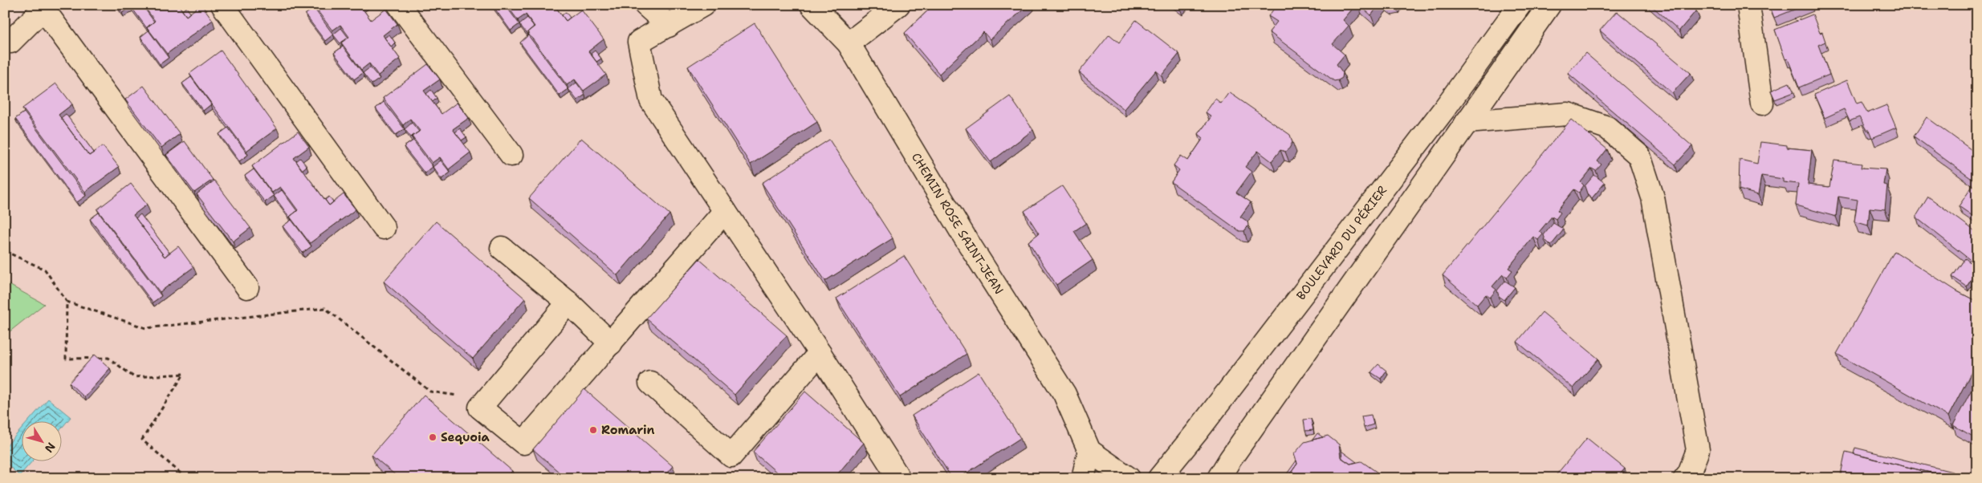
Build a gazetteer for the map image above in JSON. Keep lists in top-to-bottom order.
{
  "streets": {
    "street": ["CHEMIN ROSE SAINT-JEAN", "BOULEVARD DU PÉRIER"]
  },
  "places": ["Romarin", "Sequoia"],
  "north": "bottom right"
}
